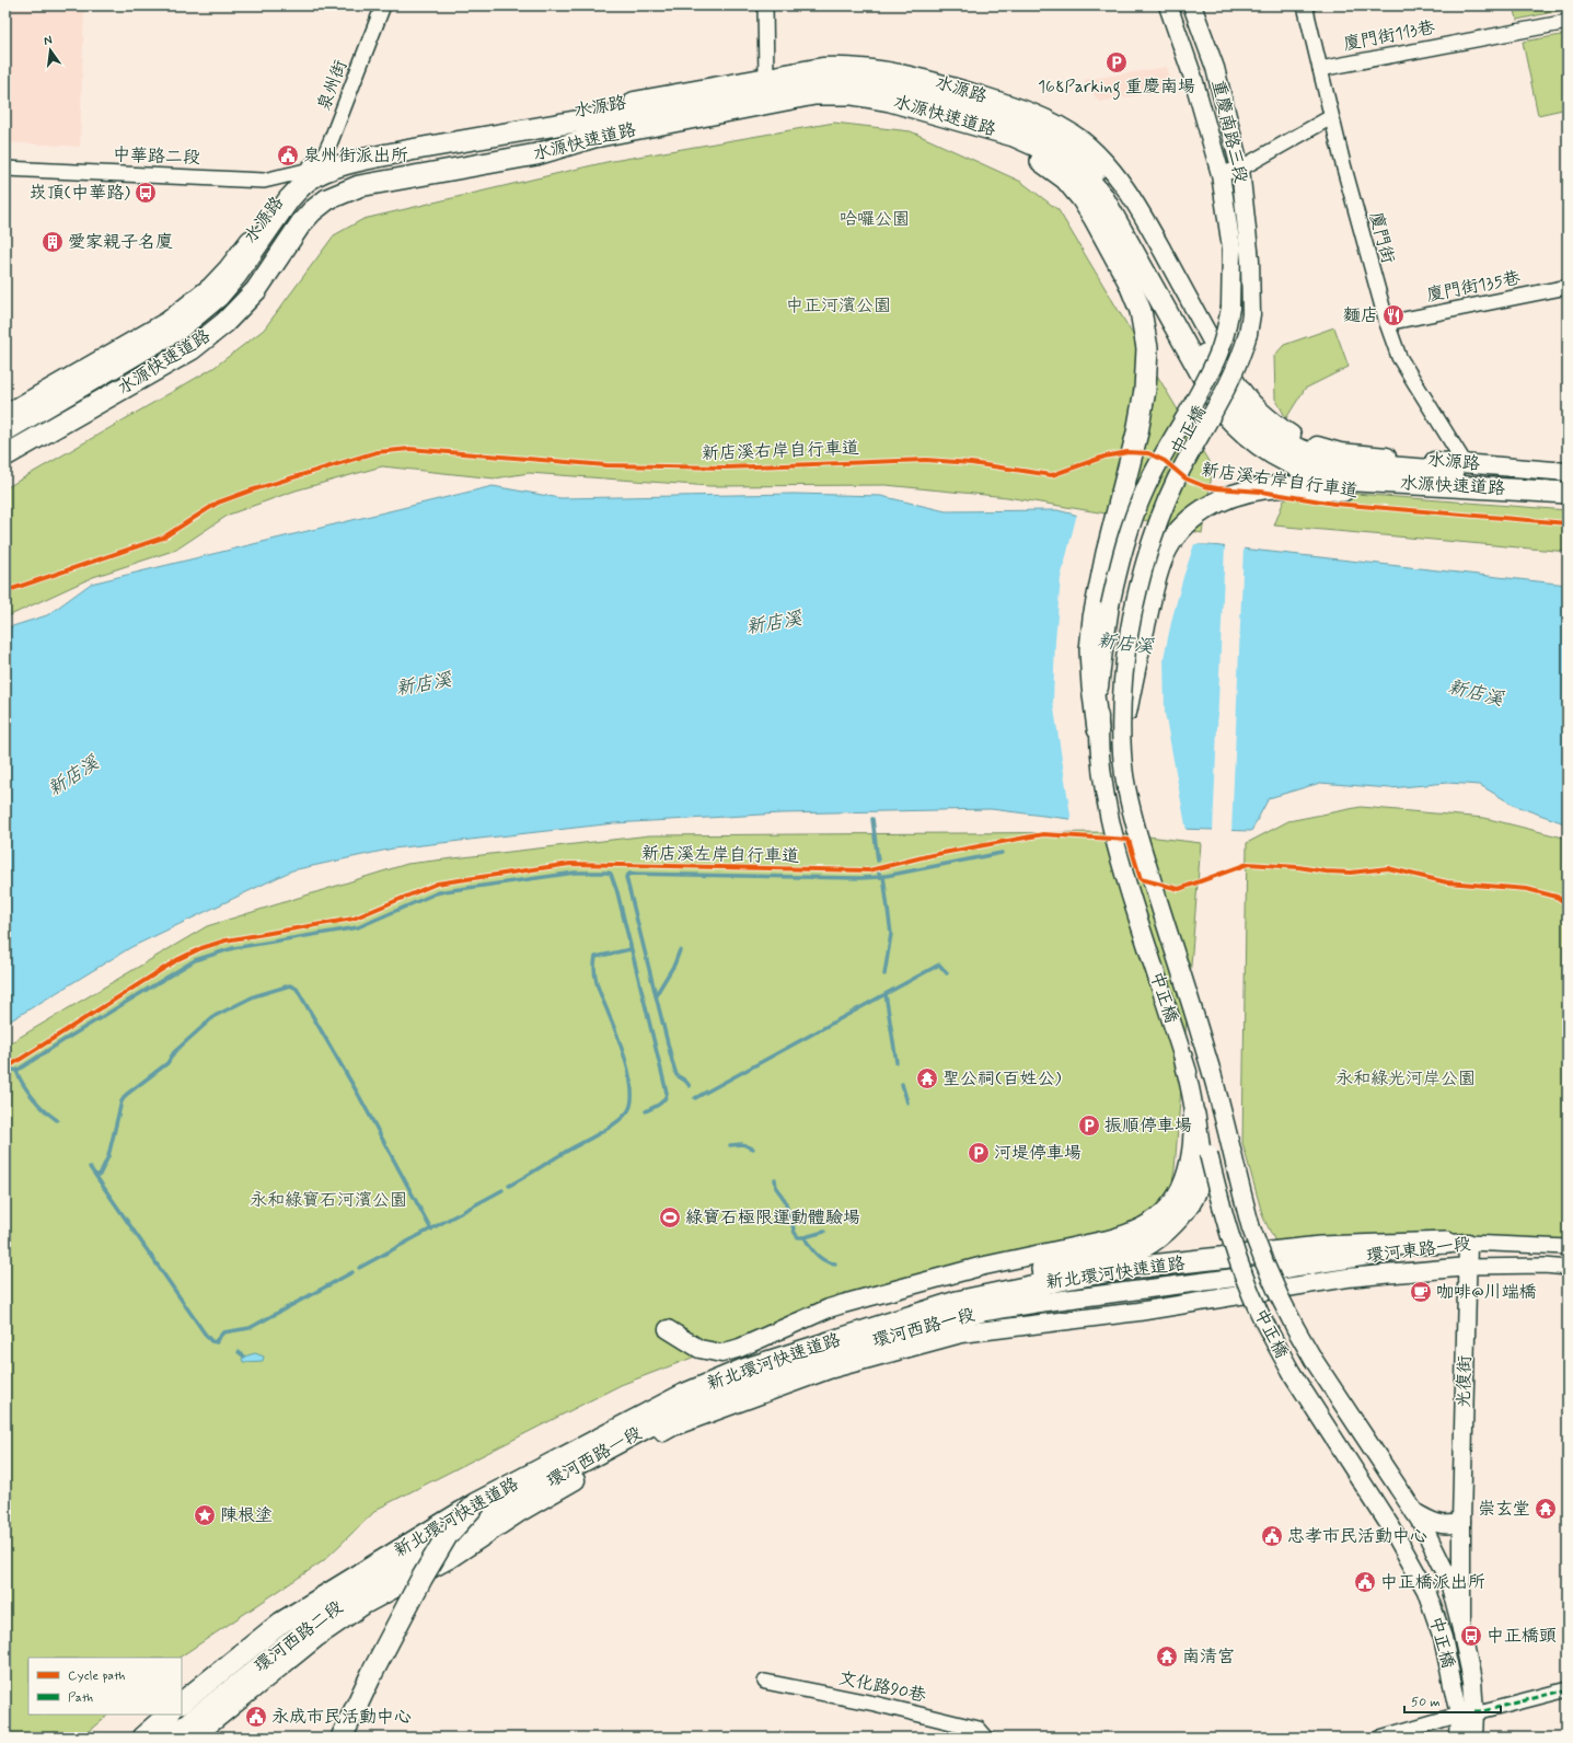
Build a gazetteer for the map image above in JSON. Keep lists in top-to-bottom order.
{
  "streets": {
    "highway": ["水源快速道路", "新北環河快速道路"],
    "main road": [
      "水源路",
      "重慶南路三段",
      "中正橋",
      "環河東路一段",
      "環河西路一段",
      "光復街",
      "環河西路二段"
    ],
    "street": [
      "廈門街113巷",
      "泉州街",
      "中華路二段",
      "廈門街",
      "廈門街135巷",
      "文化路90巷"
    ],
    "cycle path": ["新店溪右岸自行車道", "新店溪左岸自行車道"]
  },
  "crossings": [
    ["廈門街113巷", "廈門街"],
    ["泉州街", "水源路"],
    ["泉州街", "水源快速道路"],
    ["泉州街", "中華路二段"],
    ["水源路", "水源快速道路"],
    ["水源路", "中華路二段"],
    ["水源路", "廈門街"],
    ["水源快速道路", "中華路二段"],
    ["重慶南路三段", "中正橋"],
    ["廈門街", "廈門街135巷"],
    ["中正橋", "光復街"],
    ["環河東路一段", "新北環河快速道路"],
    ["環河東路一段", "環河西路一段"],
    ["環河東路一段", "光復街"],
    ["環河西路一段", "環河西路二段"]
  ],
  "water": ["新店溪"],
  "parks": [
    "哈囉公園",
    "中正河濱公園",
    "永和綠光河岸公園",
    "永和綠寶石河濱公園"
  ],
  "places": {
    "parking": ["168Parking 重慶南場", "振順停車場", "河堤停車場"],
    "public building": [
      "泉州街派出所",
      "忠孝市民活動中心",
      "中正橋派出所",
      "永成市民活動中心"
    ],
    "bus stop": ["崁頂(中華路)", "中正橋頭"],
    "building": ["愛家親子名廈"],
    "restaurant": ["麵店"],
    "temple": ["聖公祠(百姓公)", "崇玄堂", "南清宮"],
    "sports": ["綠寶石極限運動體驗場"],
    "cafe": ["咖啡@川端橋"],
    "place": ["陳根塗"]
  },
  "legend": ["Cycle path", "Path"],
  "scale_bar": "50 m",
  "north": "top"
}
